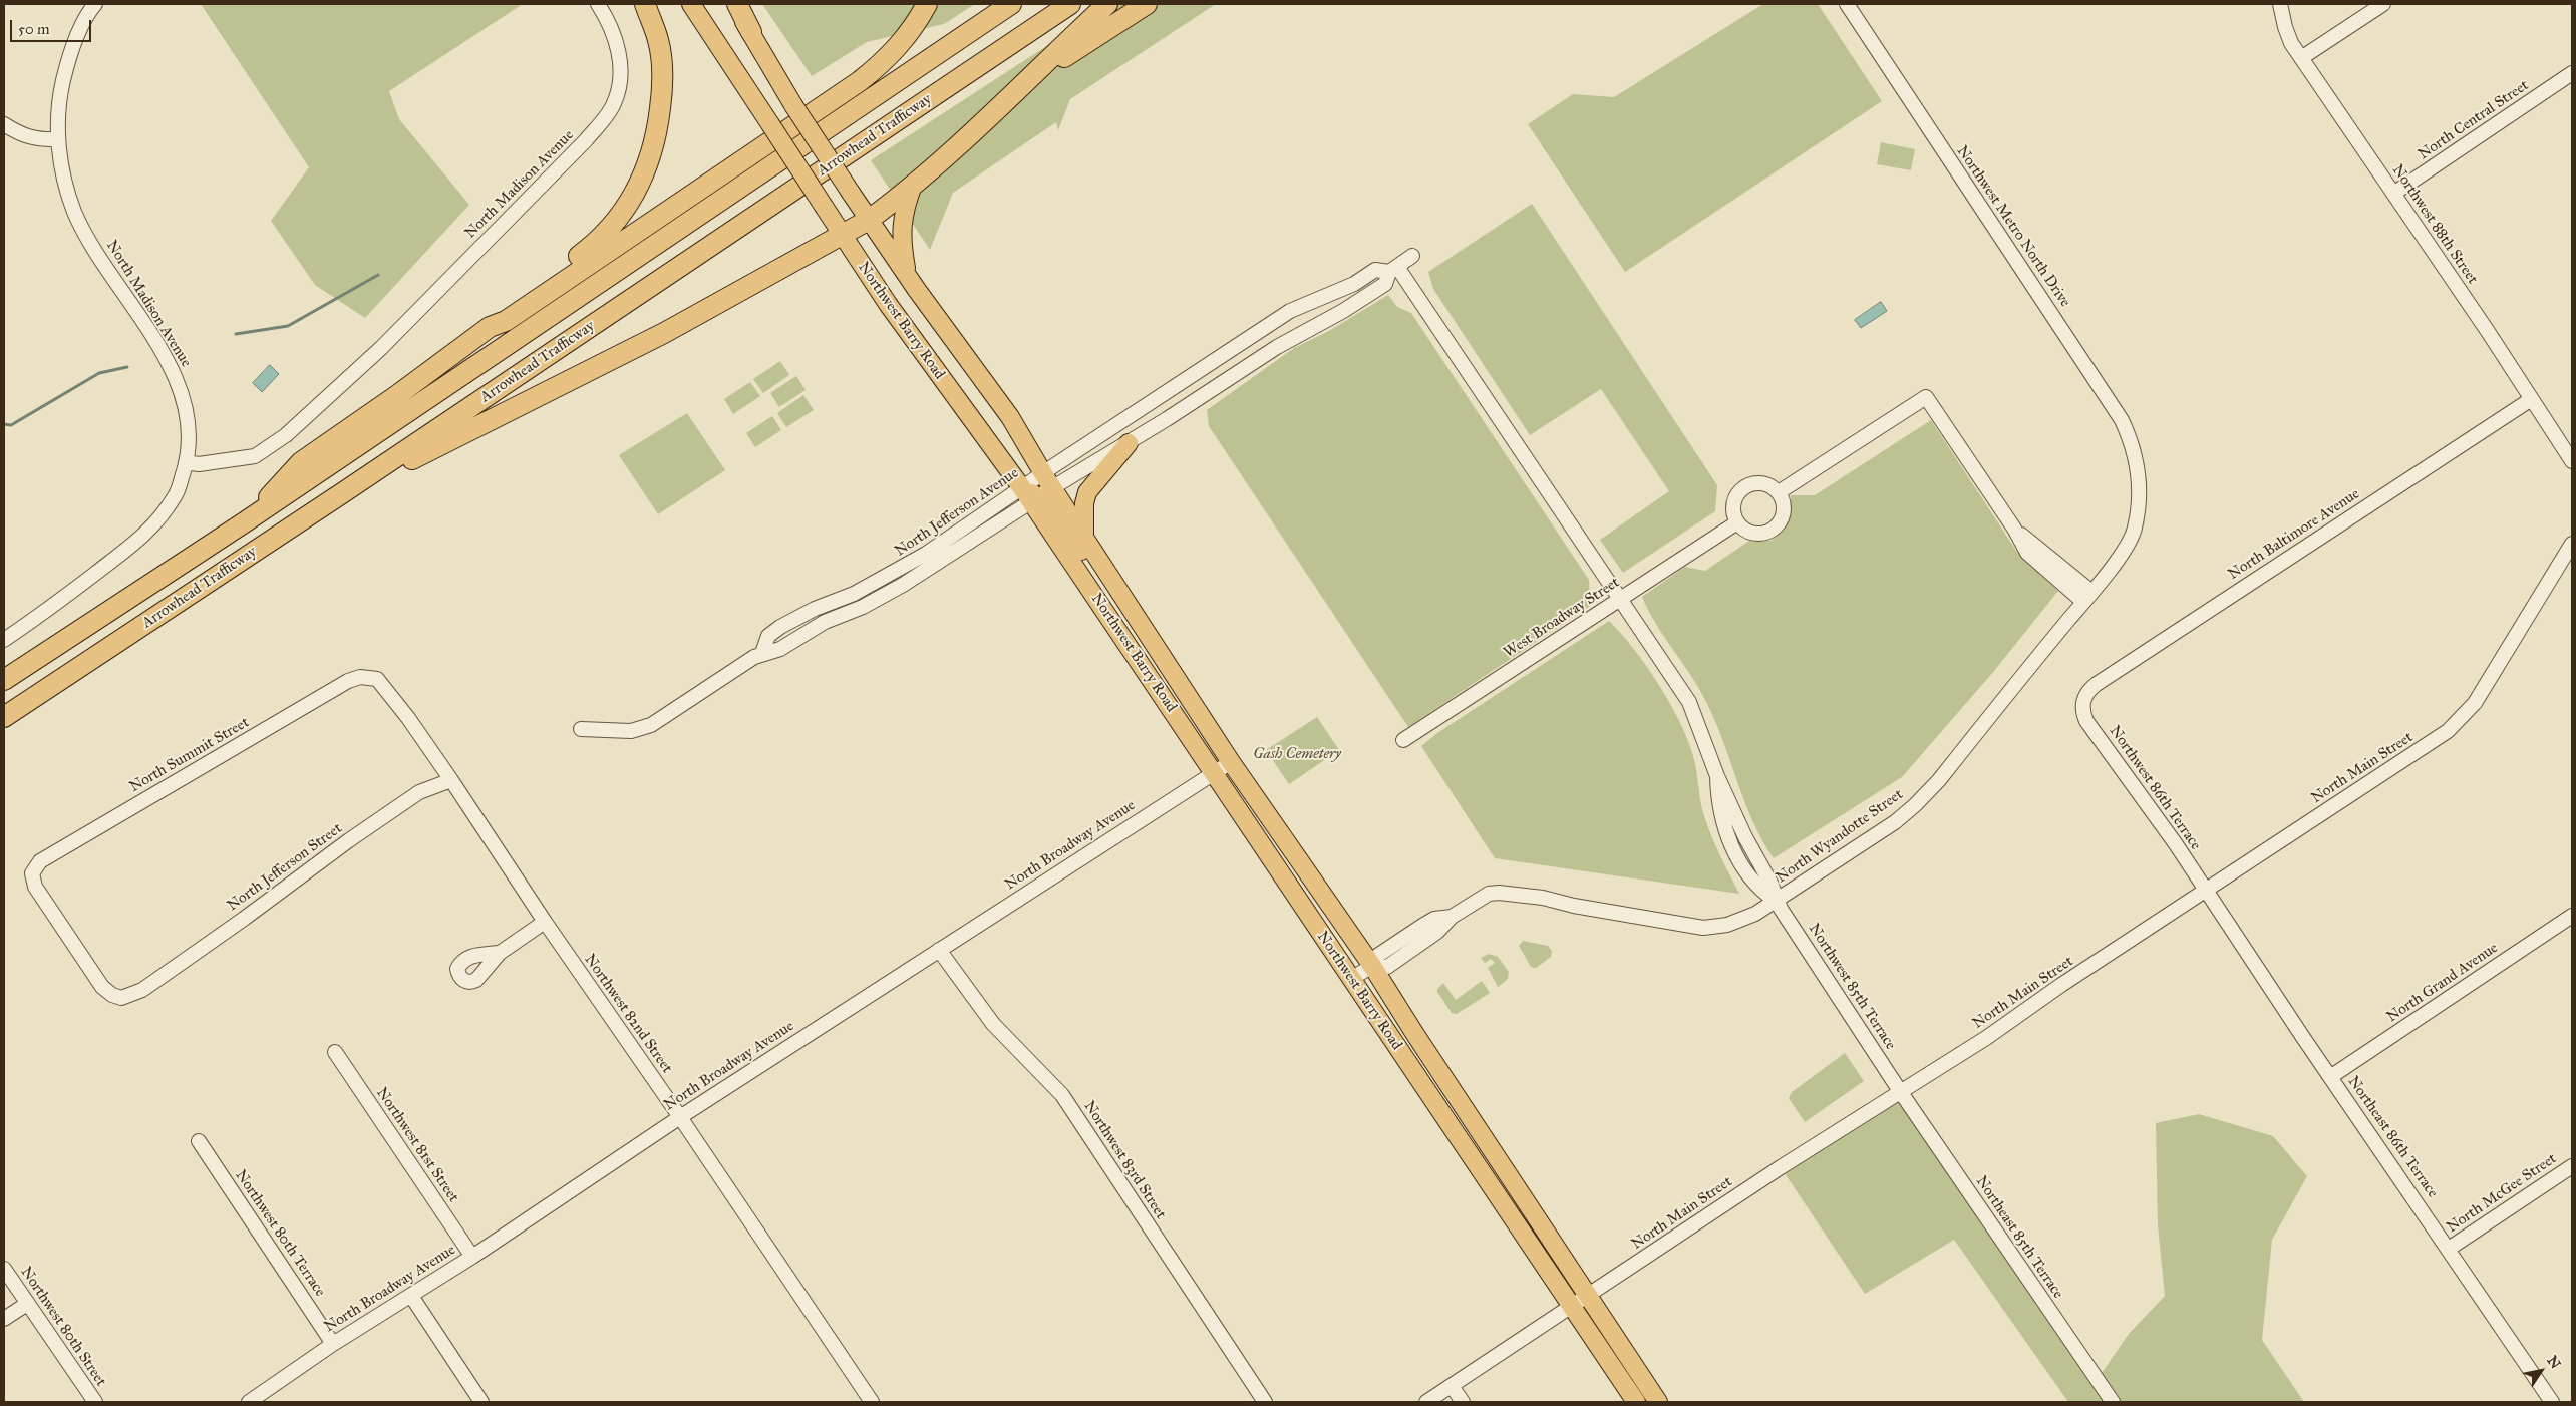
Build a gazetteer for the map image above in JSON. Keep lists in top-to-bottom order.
{
  "streets": {
    "highway": ["Arrowhead Trafficway"],
    "main road": ["Northwest Barry Road"],
    "street": [
      "North Central Street",
      "North Madison Avenue",
      "Northwest 88th Street",
      "Northwest Metro North Drive",
      "North Jefferson Avenue",
      "North Baltimore Avenue",
      "West Broadway Street",
      "North Summit Street",
      "North Main Street",
      "Northwest 86th Terrace",
      "North Wyandotte Street",
      "North Broadway Avenue",
      "North Jefferson Street",
      "North Grand Avenue",
      "Northwest 85th Terrace",
      "Northwest 82nd Street",
      "Northeast 86th Terrace",
      "Northwest 81st Street",
      "Northwest 83rd Street",
      "North McGee Street",
      "Northwest 80th Terrace",
      "Northeast 85th Terrace",
      "Northwest 80th Street"
    ]
  },
  "crossings": [
    ["North Central Street", "Northwest 88th Street"],
    ["Northwest 88th Street", "North Baltimore Avenue"],
    ["Northwest Metro North Drive", "North Wyandotte Street"],
    ["Northwest Barry Road", "North Jefferson Avenue"],
    ["Northwest Barry Road", "North Main Street"],
    ["Northwest Barry Road", "North Wyandotte Street"],
    ["Northwest Barry Road", "North Broadway Avenue"],
    ["North Jefferson Avenue", "Northwest 85th Terrace"],
    ["North Baltimore Avenue", "Northwest 86th Terrace"],
    ["West Broadway Street", "Northwest 85th Terrace"],
    ["North Summit Street", "North Jefferson Street"],
    ["North Summit Street", "Northwest 82nd Street"],
    ["North Main Street", "Northwest 86th Terrace"],
    ["North Main Street", "Northwest 85th Terrace"],
    ["North Main Street", "Northeast 86th Terrace"],
    ["North Main Street", "Northeast 85th Terrace"],
    ["Northwest 86th Terrace", "Northeast 86th Terrace"],
    ["North Wyandotte Street", "Northwest 85th Terrace"],
    ["North Broadway Avenue", "Northwest 82nd Street"],
    ["North Broadway Avenue", "Northwest 81st Street"],
    ["North Broadway Avenue", "Northwest 83rd Street"],
    ["North Broadway Avenue", "Northwest 80th Terrace"],
    ["North Jefferson Street", "Northwest 82nd Street"],
    ["North Grand Avenue", "Northeast 86th Terrace"],
    ["Northwest 85th Terrace", "Northeast 85th Terrace"],
    ["Northeast 86th Terrace", "North McGee Street"]
  ],
  "parks": ["Gash Cemetery"],
  "scale_bar": "50 m",
  "north": "top right"
}
